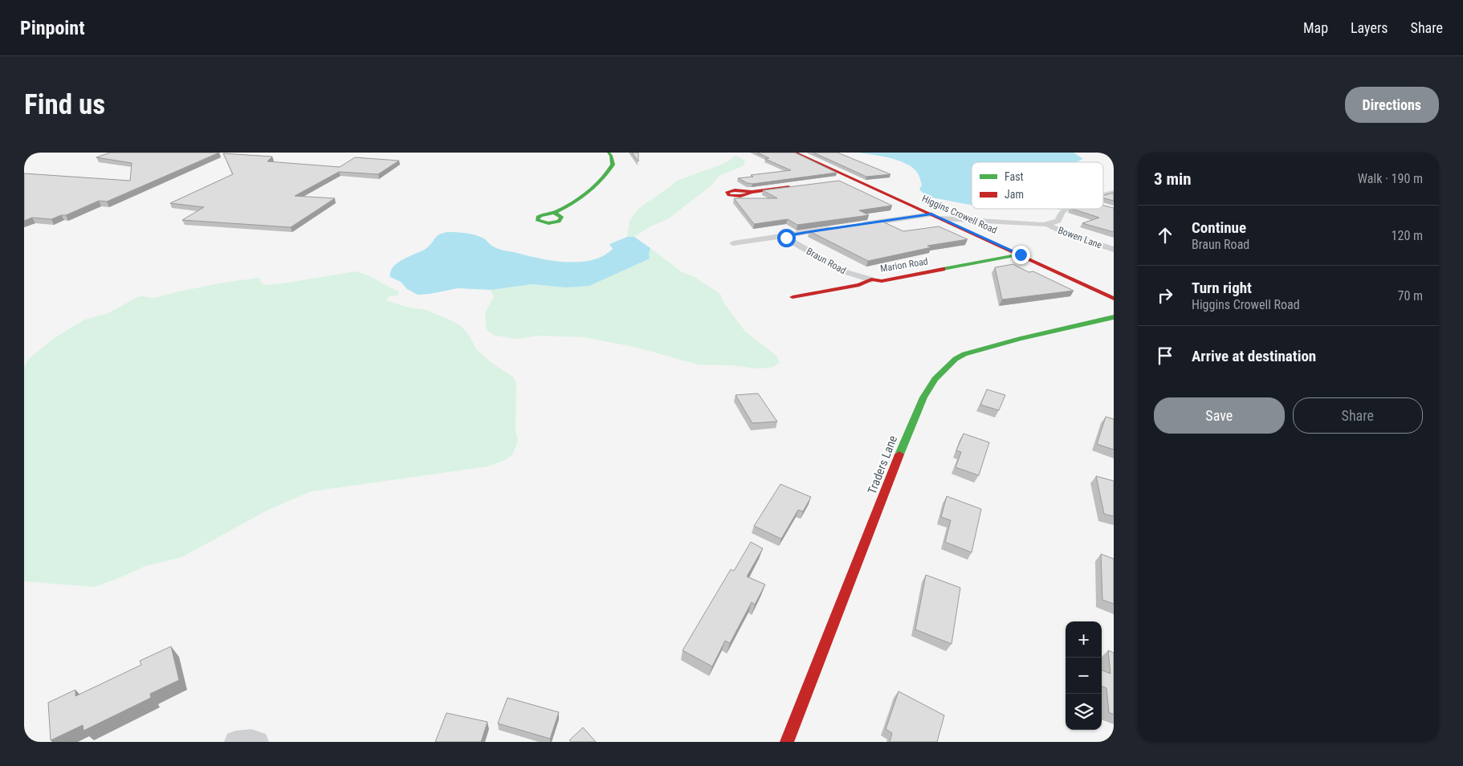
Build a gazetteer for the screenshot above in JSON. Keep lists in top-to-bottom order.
{
  "streets": {
    "street": [
      "Higgins Crowell Road",
      "Bowen Lane",
      "Braun Road",
      "Marion Road",
      "Traders Lane"
    ]
  },
  "crossings": [
    ["Higgins Crowell Road", "Marion Road"],
    ["Braun Road", "Marion Road"]
  ],
  "legend": ["Fast", "Jam"],
  "page": {
    "header": "Pinpoint",
    "nav": ["Map", "Layers", "Share"],
    "buttons": [
      "Directions",
      ["Save", "Share"]
    ],
    "title": "Find us",
    "heading": ["3 min", "Walk · 190 m"],
    "list": [
      ["Continue", "Braun Road", "120 m"],
      ["Turn right", "Higgins Crowell Road", "70 m"],
      "Arrive at destination"
    ],
    "map_buttons": ["+", "−"]
  }
}
